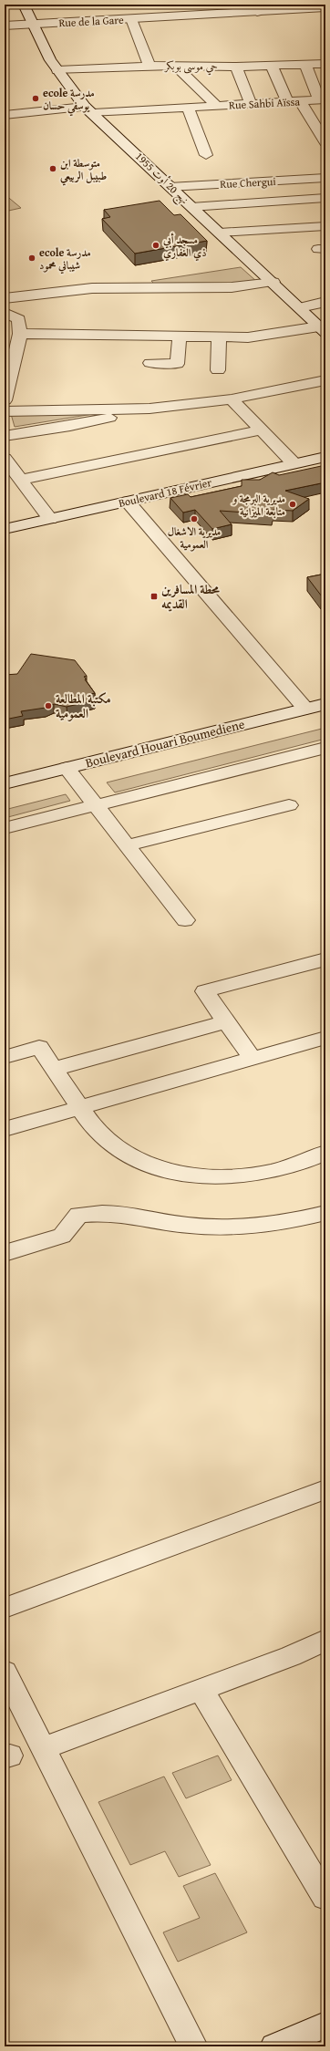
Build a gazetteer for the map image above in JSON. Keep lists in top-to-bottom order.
{
  "streets": {
    "street": [
      "Rue de la Gare",
      "حي موسى بوبكر",
      "Rue Sahbi Aïssa",
      "نهج 20 أوت 1955",
      "Rue Chergui",
      "Boulevard 18 Février",
      "Boulevard Houari Boumediene"
    ]
  },
  "crossings": [
    ["Rue de la Gare", "نهج 20 أوت 1955"],
    ["حي موسى بوبكر", "نهج 20 أوت 1955"],
    ["Rue Sahbi Aïssa", "نهج 20 أوت 1955"],
    ["نهج 20 أوت 1955", "Rue Chergui"]
  ],
  "places": {
    "other": [
      "ecole مدرسة يوسفي حسان",
      "متوسطة ابن طبيبل الربيعي",
      "مسجد أبي ذي الغفاري",
      "ecole مدرسة شيباني محمود",
      "مديرية البرمجة و متابعة الميزانية",
      "مديرية الاشغال العمومية",
      "مكتبة المطالعة العمومية"
    ],
    "transit": ["محطة المسافرين القديمه"]
  }
}
